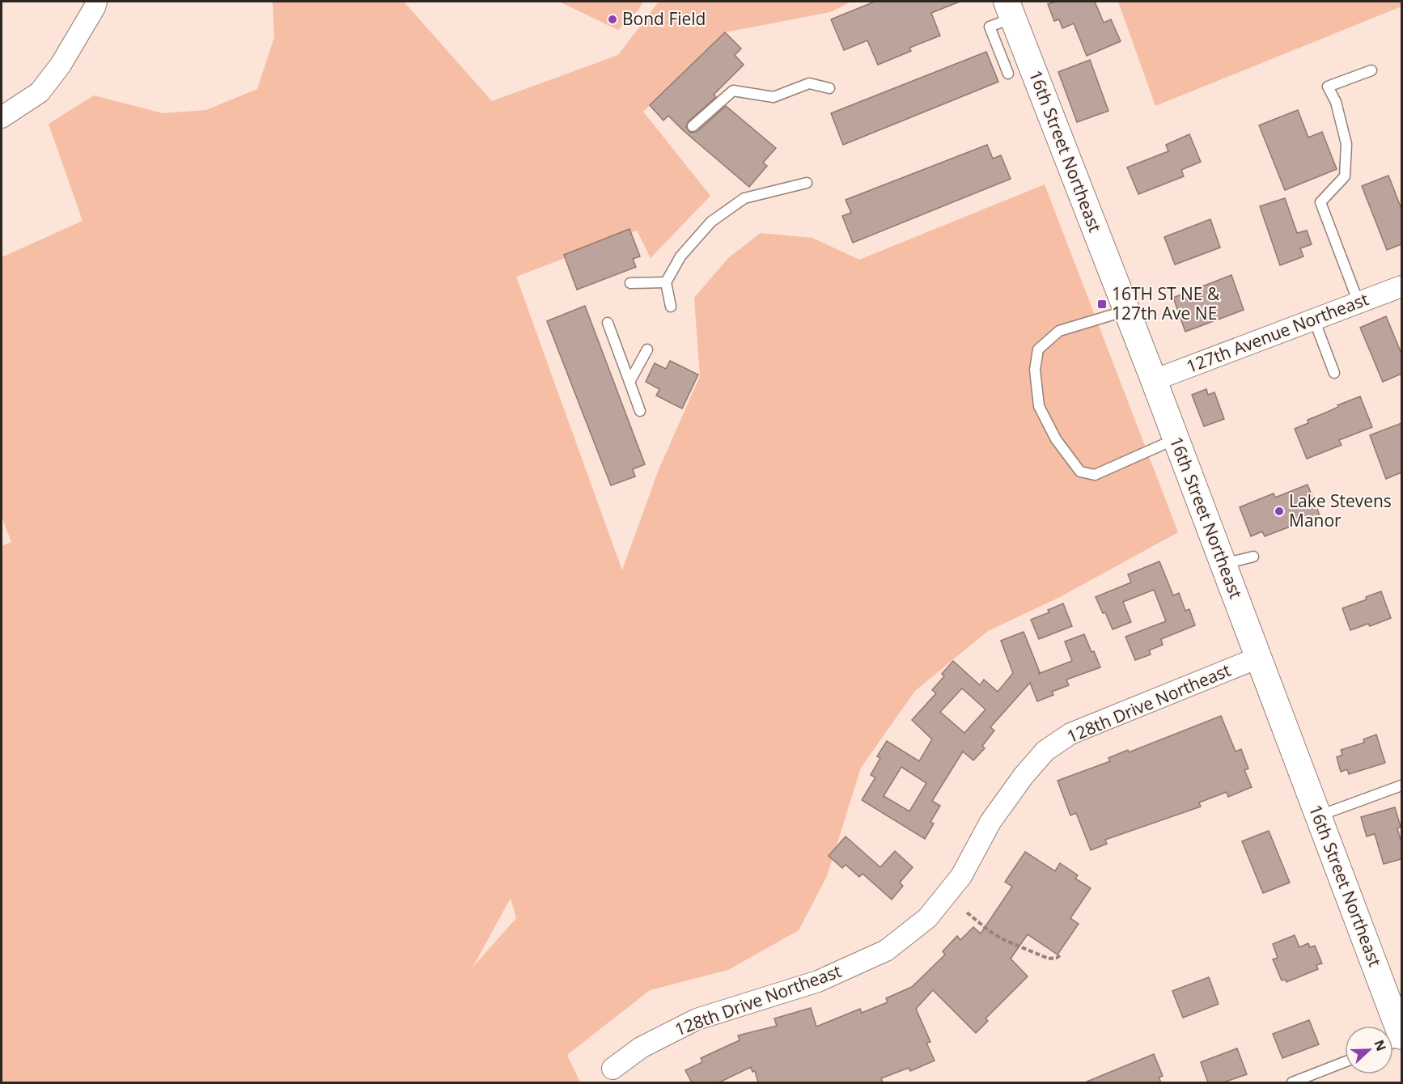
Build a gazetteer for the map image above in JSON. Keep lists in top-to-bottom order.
{
  "streets": {
    "street": ["16th Street Northeast", "127th Avenue Northeast", "128th Drive Northeast"]
  },
  "crossings": [
    ["16th Street Northeast", "127th Avenue Northeast"],
    ["16th Street Northeast", "128th Drive Northeast"]
  ],
  "places": {
    "other": ["Bond Field", "Lake Stevens Manor"],
    "transit": ["16TH ST NE & 127th Ave NE"]
  },
  "north": "right"
}
